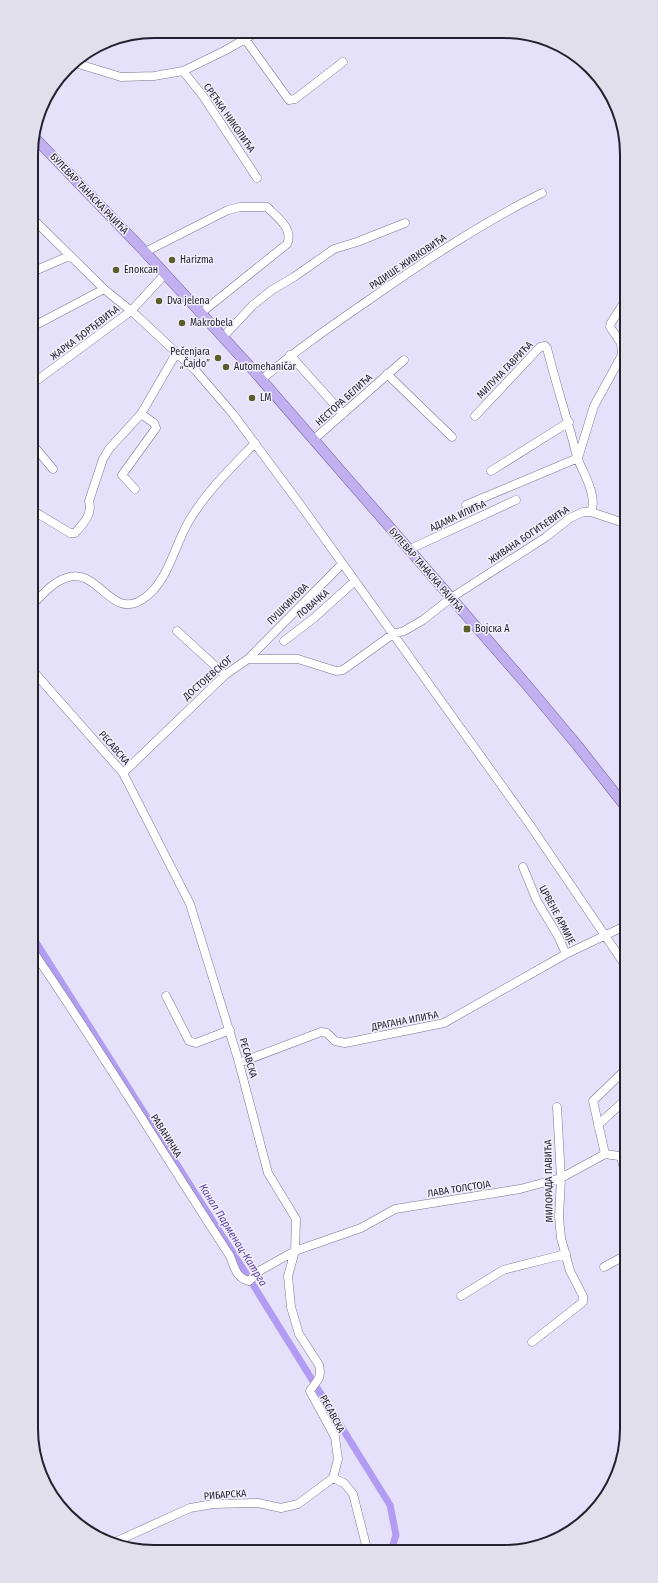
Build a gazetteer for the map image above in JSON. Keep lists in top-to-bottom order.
{
  "streets": {
    "main road": ["БУЛЕВАР ТАНАСКА РАЈИЋА"],
    "street": [
      "СРЕЋКА НИКОЛИЋА",
      "РАДИШЕ ЖИВКОВИЋА",
      "ЖАРКА ЂОРЂЕВИЋА",
      "МИЛУНА ГАВРИЋА",
      "НЕСТОРА БЕЛИЋА",
      "АДАМА ИЛИЋА",
      "ЖИВАНА БОГИЋЕВИЋА",
      "ПУШКИНОВА",
      "ЛОВАЧКА",
      "ДОСТОЈЕВСКОГ",
      "РЕСАВСКА",
      "ЦРВЕНЕ АРМИЈЕ",
      "ДРАГАНА ИЛИЋА",
      "РАВАНИЧКА",
      "МИЛОРАДА ПАВИЋА",
      "ЛАВА ТОЛСТОЈА",
      "РИБАРСКА"
    ]
  },
  "crossings": [
    ["БУЛЕВАР ТАНАСКА РАЈИЋА", "РАДИШЕ ЖИВКОВИЋА"],
    ["БУЛЕВАР ТАНАСКА РАЈИЋА", "ЖАРКА ЂОРЂЕВИЋА"],
    ["БУЛЕВАР ТАНАСКА РАЈИЋА", "НЕСТОРА БЕЛИЋА"],
    ["БУЛЕВАР ТАНАСКА РАЈИЋА", "АДАМА ИЛИЋА"],
    ["БУЛЕВАР ТАНАСКА РАЈИЋА", "ЖИВАНА БОГИЋЕВИЋА"],
    ["БУЛЕВАР ТАНАСКА РАЈИЋА", "ДОСТОЈЕВСКОГ"],
    ["МИЛУНА ГАВРИЋА", "ЖИВАНА БОГИЋЕВИЋА"],
    ["ЖИВАНА БОГИЋЕВИЋА", "ДОСТОЈЕВСКОГ"],
    ["ПУШКИНОВА", "ДОСТОЈЕВСКОГ"],
    ["ДОСТОЈЕВСКОГ", "РЕСАВСКА"],
    ["РЕСАВСКА", "ДРАГАНА ИЛИЋА"],
    ["РЕСАВСКА", "РАВАНИЧКА"],
    ["РЕСАВСКА", "ЛАВА ТОЛСТОЈА"],
    ["РЕСАВСКА", "РИБАРСКА"],
    ["ЦРВЕНЕ АРМИЈЕ", "ДРАГАНА ИЛИЋА"],
    ["РАВАНИЧКА", "ЛАВА ТОЛСТОЈА"],
    ["МИЛОРАДА ПАВИЋА", "ЛАВА ТОЛСТОЈА"]
  ],
  "water": ["Канал Парменац-Катрга"],
  "places": {
    "other": [
      "Harizma",
      "Епоксан",
      "Dva jelena",
      "Makrobela",
      "Pečenjara „Čajdo”",
      "Automehaničar",
      "LM"
    ],
    "transit": ["Војска А"]
  }
}
